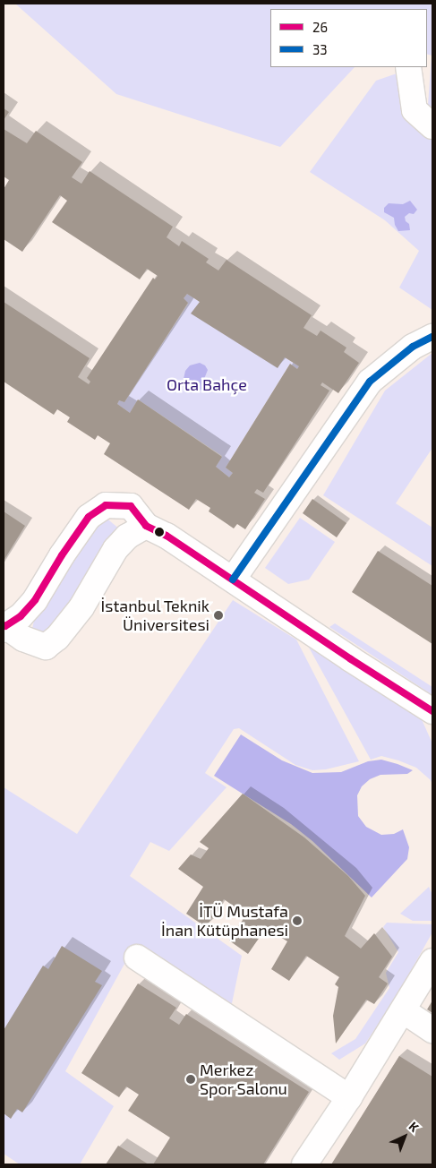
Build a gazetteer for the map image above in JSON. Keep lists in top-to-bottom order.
{
  "parks": ["Orta Bahçe"],
  "places": ["İstanbul Teknik Üniversitesi", "İTÜ Mustafa İnan Kütüphanesi", "Merkez Spor Salonu"],
  "lines": ["transit line 33", "transit line 26"],
  "legend": ["26", "33"],
  "north": "top right"
}
